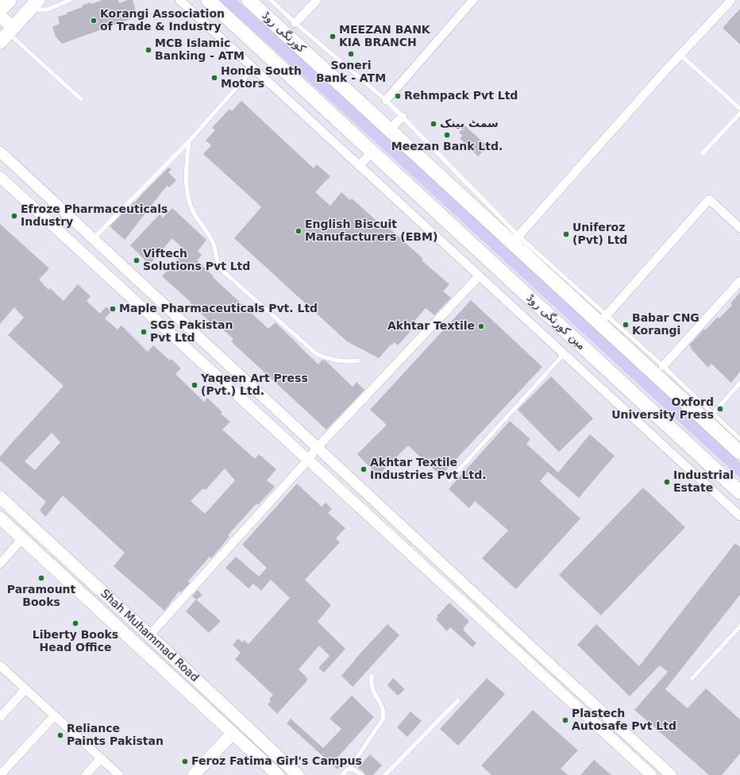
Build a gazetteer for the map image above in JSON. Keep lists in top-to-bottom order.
{
  "streets": {
    "main road": ["کورنگی روڈ", "مین کورنگی روڈ", "Shah Muhammad Road"]
  },
  "places": [
    "Korangi Association of Trade & Industry",
    "MEEZAN BANK KIA BRANCH",
    "MCB Islamic Banking - ATM",
    "Soneri Bank - ATM",
    "Honda South Motors",
    "Rehmpack Pvt Ltd",
    "سمٹ بینک",
    "Meezan Bank Ltd.",
    "Efroze Pharmaceuticals Industry",
    "English Biscuit Manufacturers (EBM)",
    "Uniferoz (Pvt) Ltd",
    "Viftech Solutions Pvt Ltd",
    "Maple Pharmaceuticals Pvt. Ltd",
    "Babar CNG Korangi",
    "Akhtar Textile",
    "SGS Pakistan Pvt Ltd",
    "Yaqeen Art Press (Pvt.) Ltd.",
    "Oxford University Press",
    "Akhtar Textile Industries Pvt Ltd.",
    "Industrial Estate",
    "Paramount Books",
    "Liberty Books Head Office",
    "Plastech Autosafe Pvt Ltd",
    "Reliance Paints Pakistan",
    "Feroz Fatima Girl's Campus"
  ]
}
